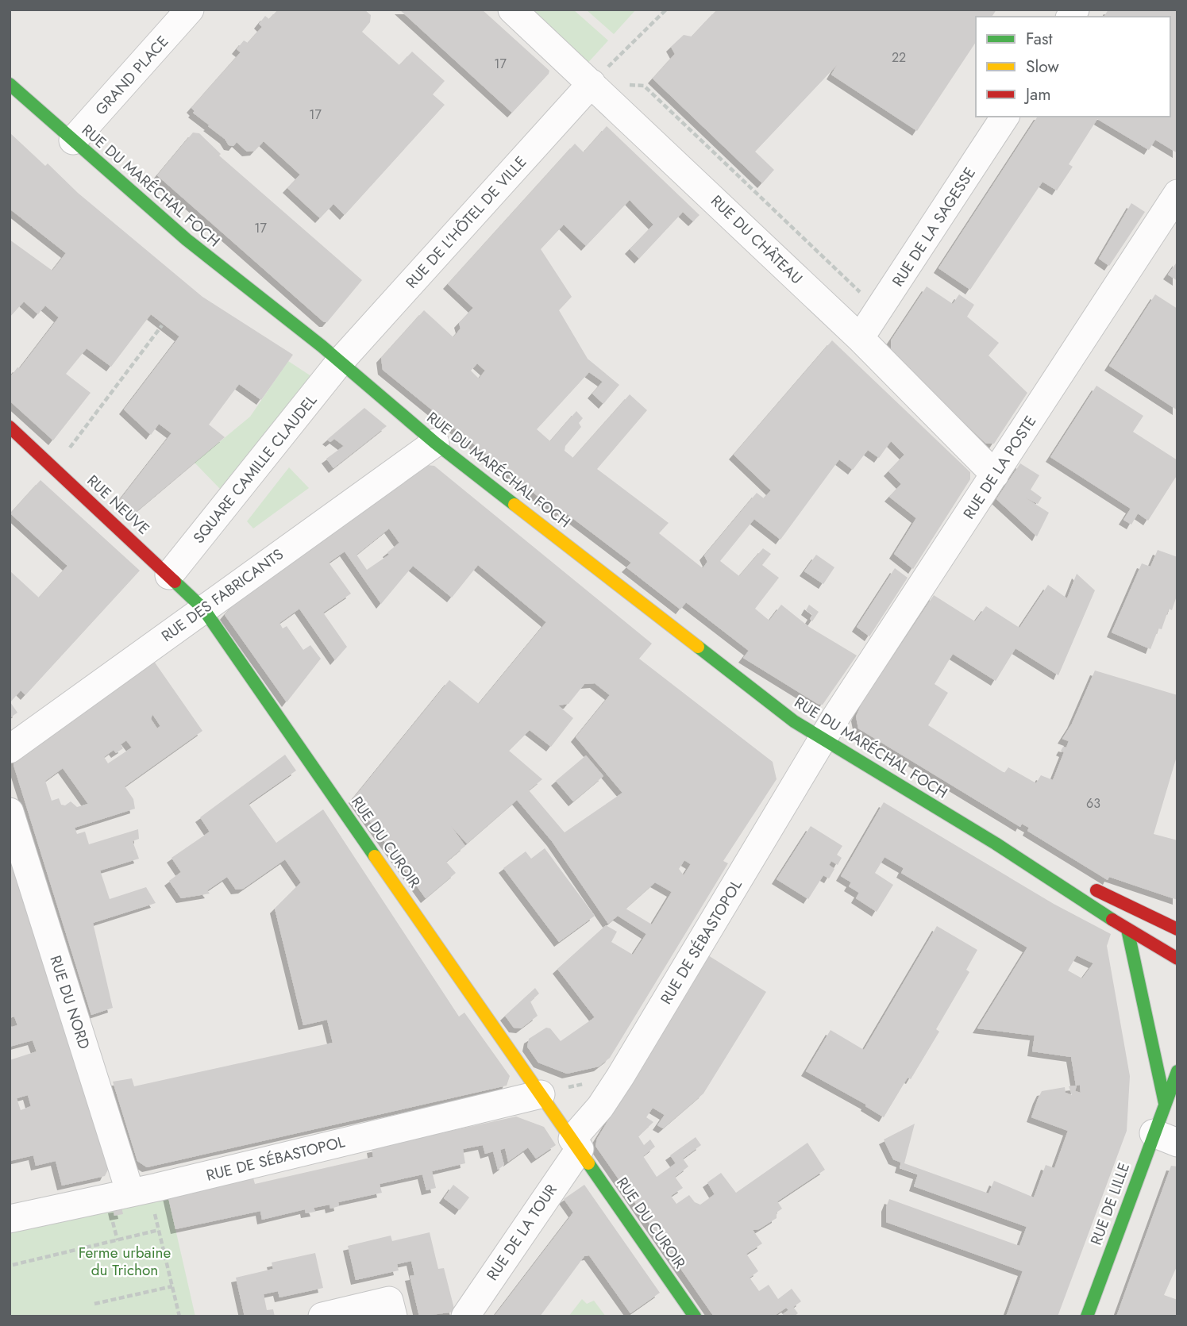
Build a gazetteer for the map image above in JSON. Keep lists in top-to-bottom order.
{
  "streets": {
    "main road": [
      "RUE DU MARÉCHAL FOCH",
      "RUE NEUVE",
      "RUE DU CUROIR",
      "RUE DE LILLE"
    ],
    "street": [
      "GRAND PLACE",
      "RUE DE L'HÔTEL DE VILLE",
      "RUE DE LA SAGESSE",
      "RUE DU CHÂTEAU",
      "RUE DE LA POSTE",
      "SQUARE CAMILLE CLAUDEL",
      "RUE DES FABRICANTS",
      "RUE DE SÉBASTOPOL",
      "RUE DU NORD",
      "RUE DE LA TOUR"
    ]
  },
  "crossings": [
    ["GRAND PLACE", "RUE DU MARÉCHAL FOCH"],
    ["RUE DU MARÉCHAL FOCH", "RUE DE L'HÔTEL DE VILLE"],
    ["RUE DU MARÉCHAL FOCH", "RUE DE LA POSTE"],
    ["RUE DU MARÉCHAL FOCH", "SQUARE CAMILLE CLAUDEL"],
    ["RUE DU MARÉCHAL FOCH", "RUE DES FABRICANTS"],
    ["RUE DU MARÉCHAL FOCH", "RUE DE SÉBASTOPOL"],
    ["RUE DE L'HÔTEL DE VILLE", "RUE DU CHÂTEAU"],
    ["RUE DE L'HÔTEL DE VILLE", "SQUARE CAMILLE CLAUDEL"],
    ["RUE DE LA SAGESSE", "RUE DU CHÂTEAU"],
    ["RUE DU CHÂTEAU", "RUE DE LA POSTE"],
    ["RUE DE LA POSTE", "RUE DE SÉBASTOPOL"],
    ["SQUARE CAMILLE CLAUDEL", "RUE NEUVE"],
    ["RUE NEUVE", "RUE DES FABRICANTS"],
    ["RUE NEUVE", "RUE DU CUROIR"],
    ["RUE DES FABRICANTS", "RUE DU CUROIR"],
    ["RUE DU CUROIR", "RUE DE SÉBASTOPOL"],
    ["RUE DU CUROIR", "RUE DE LA TOUR"],
    ["RUE DE SÉBASTOPOL", "RUE DU NORD"],
    ["RUE DE SÉBASTOPOL", "RUE DE LA TOUR"]
  ],
  "parks": ["Ferme urbaine du Trichon"],
  "house_numbers": [
    "22",
    "17",
    "17",
    "17",
    "63"
  ],
  "legend": ["Fast", "Slow", "Jam"]
}
